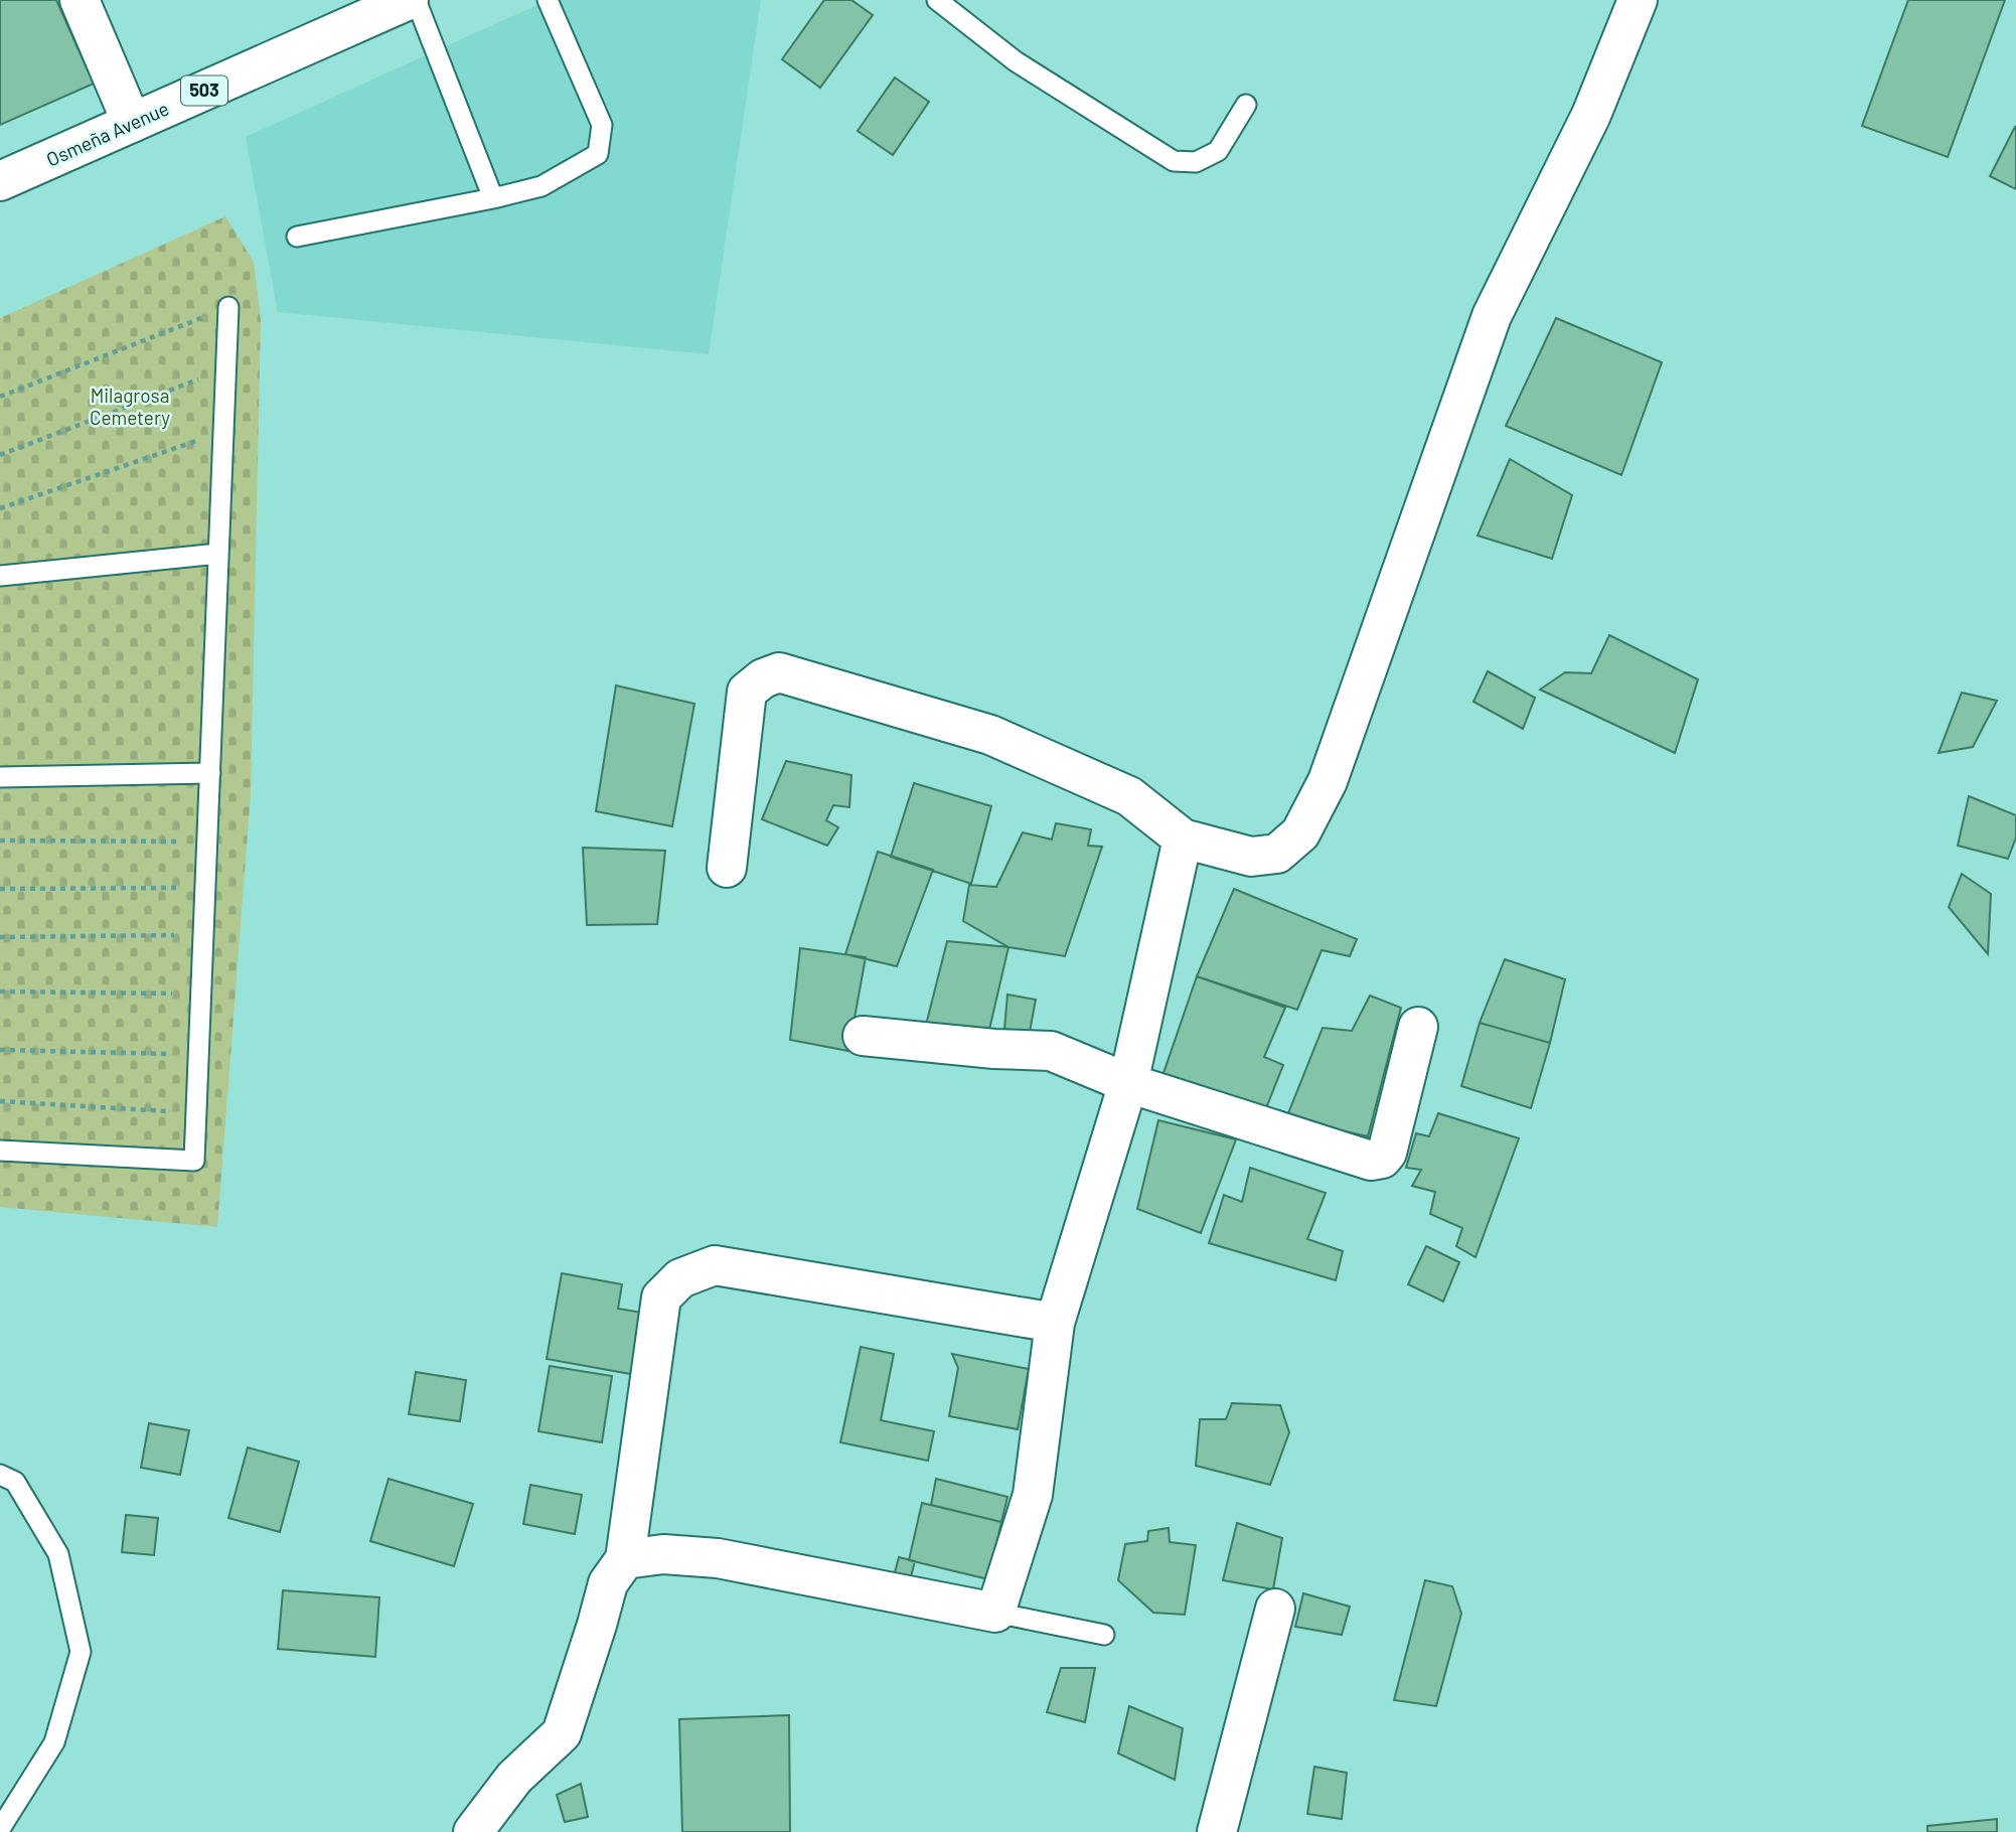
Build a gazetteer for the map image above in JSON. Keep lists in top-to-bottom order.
{
  "streets": {
    "street": ["503", "Osmeña Avenue"]
  },
  "parks": ["Milagrosa Cemetery"]
}
